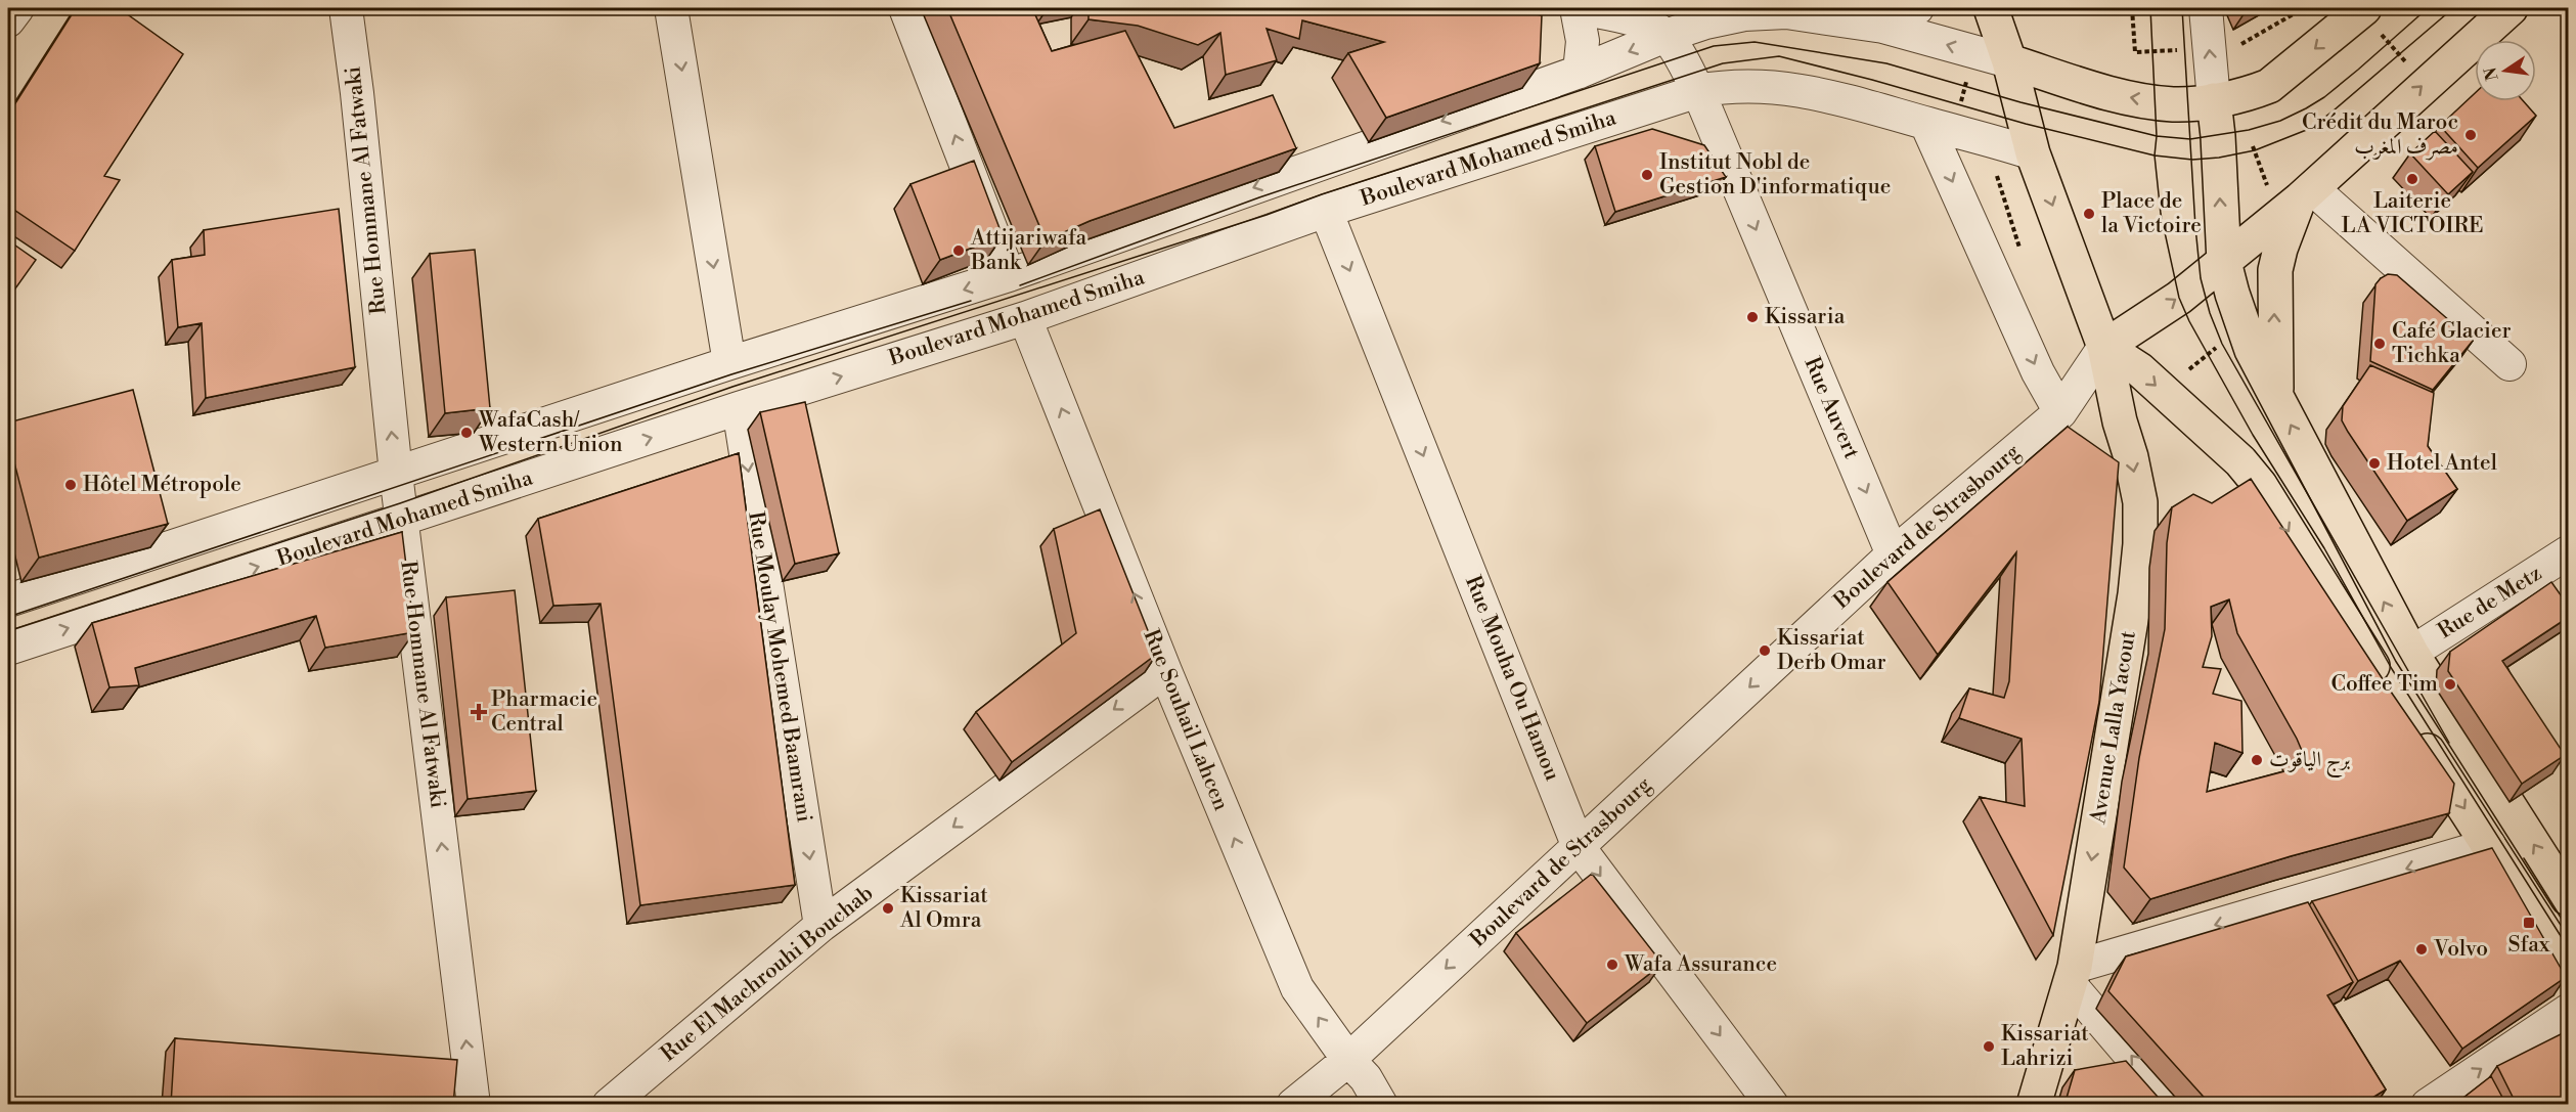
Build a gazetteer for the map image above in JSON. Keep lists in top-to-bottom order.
{
  "streets": {
    "main road": ["Boulevard de Strasbourg", "Avenue Lalla Yacout"],
    "street": [
      "Boulevard Mohamed Smiha",
      "Rue Hommane Al Fatwaki",
      "Rue Auvert",
      "Rue de Metz",
      "Rue Moulay Mohemed Baamrani",
      "Rue Mouha Ou Hamou",
      "Rue Souhail Lahcen",
      "Rue El Machrouhi Bouchab"
    ]
  },
  "crossings": [
    ["Boulevard Mohamed Smiha", "Rue Hommane Al Fatwaki"],
    ["Boulevard Mohamed Smiha", "Rue Auvert"],
    ["Boulevard Mohamed Smiha", "Rue Moulay Mohemed Baamrani"],
    ["Boulevard Mohamed Smiha", "Rue Mouha Ou Hamou"],
    ["Boulevard Mohamed Smiha", "Rue Souhail Lahcen"],
    ["Boulevard Mohamed Smiha", "Avenue Lalla Yacout"],
    ["Rue Auvert", "Boulevard de Strasbourg"],
    ["Boulevard de Strasbourg", "Rue Mouha Ou Hamou"],
    ["Boulevard de Strasbourg", "Rue Souhail Lahcen"],
    ["Boulevard de Strasbourg", "Avenue Lalla Yacout"],
    ["Rue Moulay Mohemed Baamrani", "Rue El Machrouhi Bouchab"],
    ["Rue Souhail Lahcen", "Rue El Machrouhi Bouchab"]
  ],
  "one_way": [
    "Rue Hommane Al Fatwaki",
    "Rue Moulay Mohemed Baamrani",
    "Rue Mouha Ou Hamou",
    "Rue Souhail Lahcen",
    "Rue El Machrouhi Bouchab"
  ],
  "places": {
    "other": [
      "Crédit du Maroc مصرف المغرب",
      "Institut Nobl de Gestion D'informatique",
      "Laiterie LA VICTOIRE",
      "Place de la Victoire",
      "Attijariwafa Bank",
      "Kissaria",
      "Café Glacier Tichka",
      "WafaCash/ Western Union",
      "Hotel Antel",
      "Hôtel Métropole",
      "Kissariat Derb Omar",
      "Coffee Tim",
      "برج الياقوت",
      "Kissariat Al Omra",
      "Volvo",
      "Wafa Assurance",
      "Kissariat Lahrizi"
    ],
    "health": ["Pharmacie Central"],
    "transit": ["Sfax"]
  },
  "north": "left"
}
